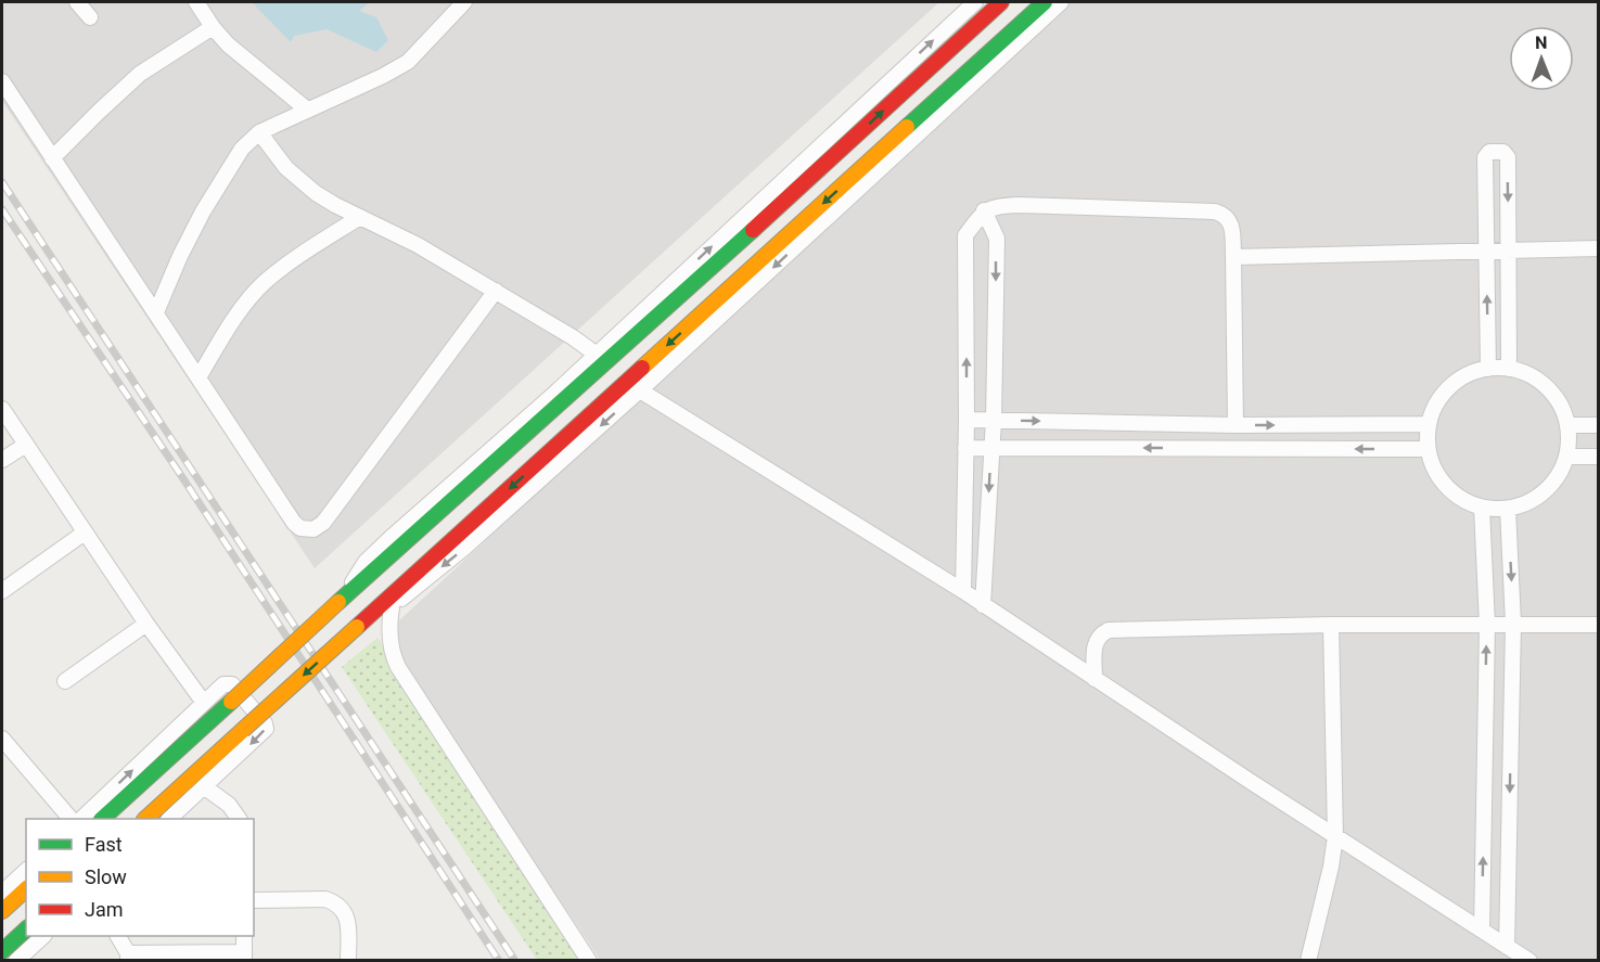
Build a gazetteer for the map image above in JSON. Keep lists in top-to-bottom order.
{
  "legend": ["Fast", "Slow", "Jam"],
  "north": "top"
}
